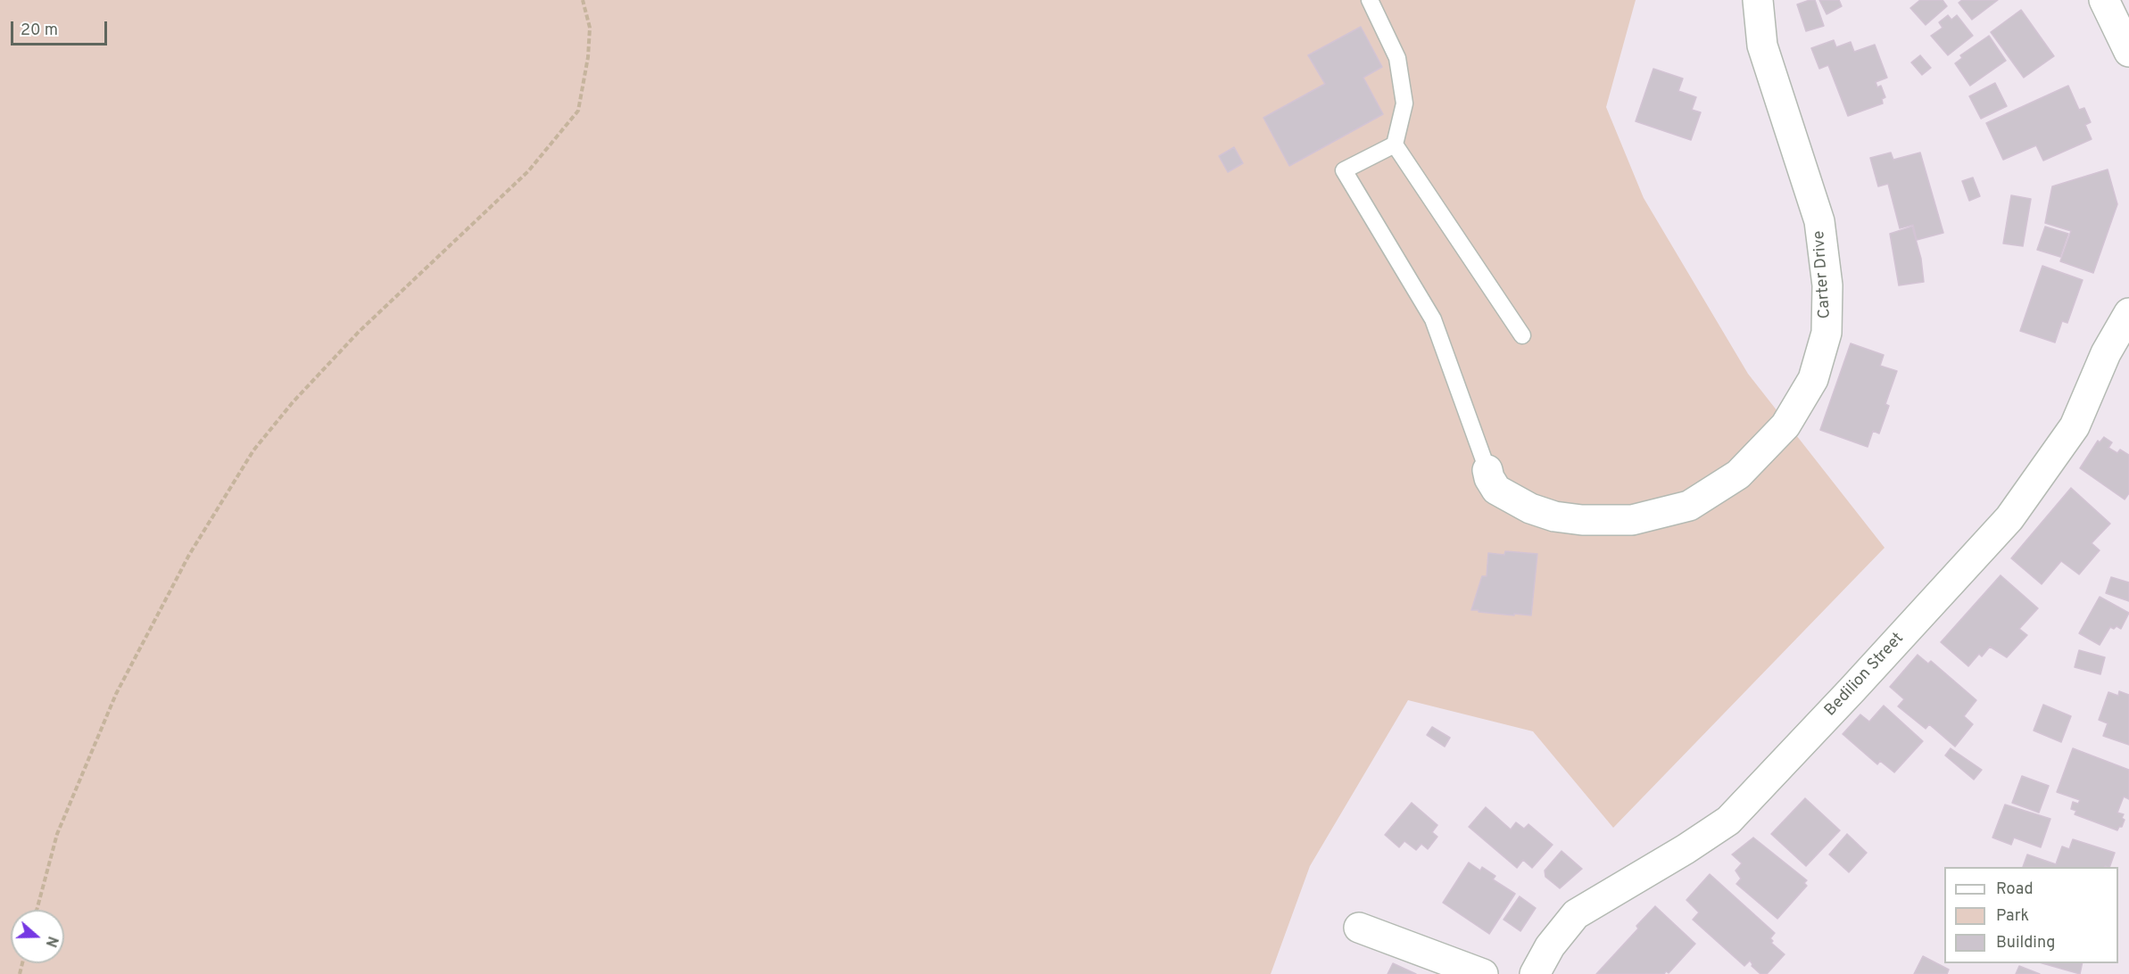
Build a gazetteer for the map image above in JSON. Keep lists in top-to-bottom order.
{
  "streets": {
    "street": ["Carter Drive", "Bedilion Street"]
  },
  "legend": ["Road", "Park", "Building"],
  "scale_bar": "20 m",
  "north": "right"
}
